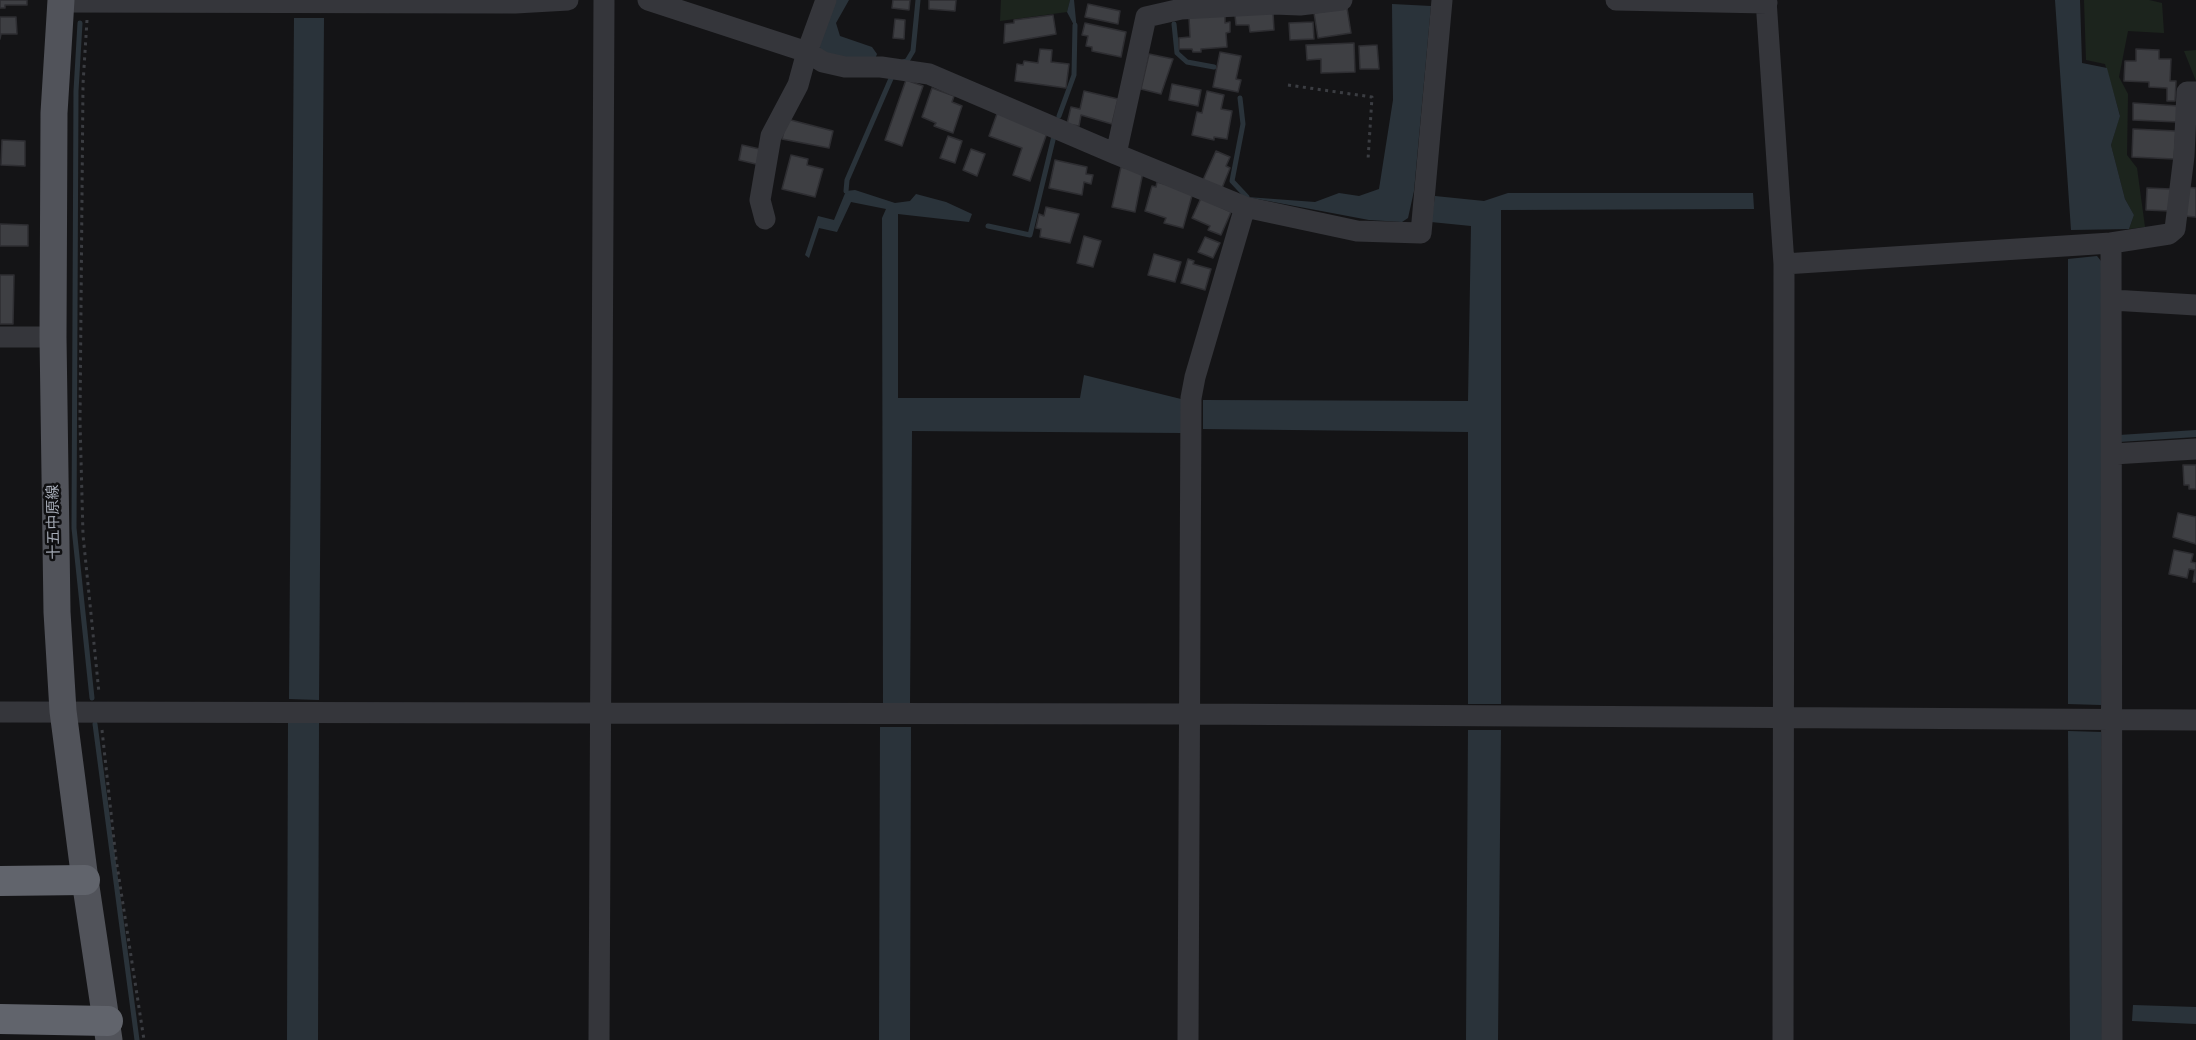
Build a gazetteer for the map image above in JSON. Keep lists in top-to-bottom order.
{
  "streets": {
    "main road": ["十五中原線"]
  }
}
